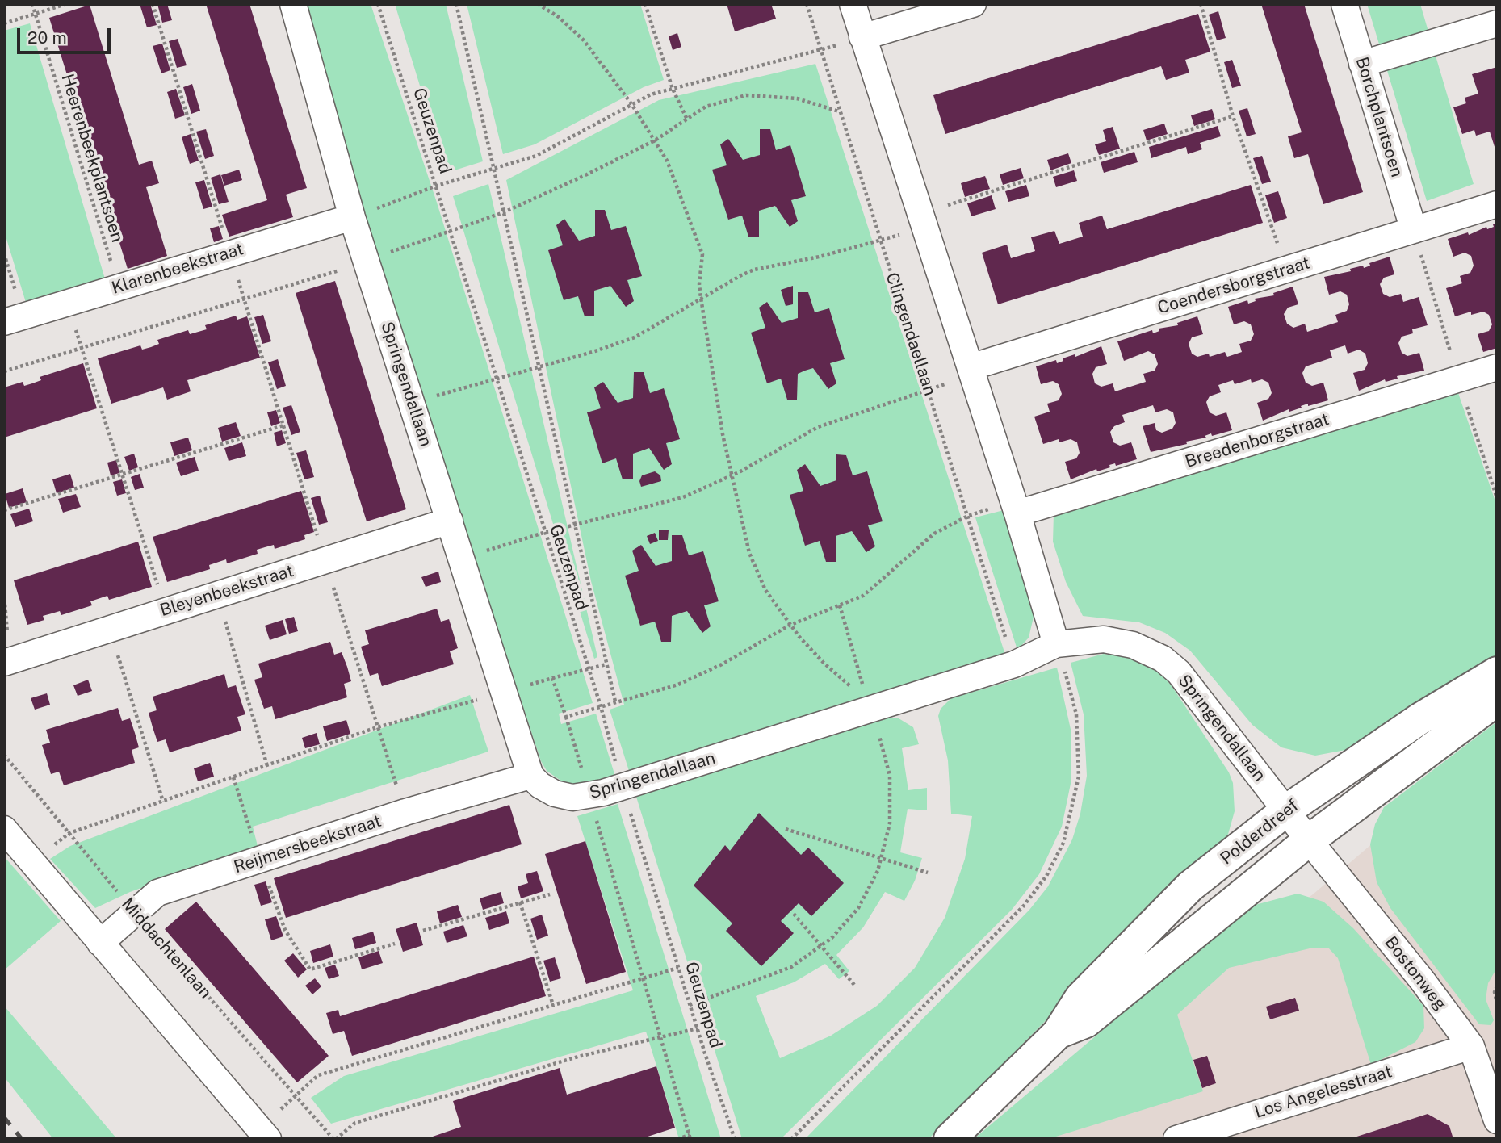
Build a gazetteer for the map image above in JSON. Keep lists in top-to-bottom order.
{
  "streets": {
    "main road": ["Polderdreef"],
    "street": [
      "Borchplantsoen",
      "Klarenbeekstraat",
      "Coendersborgstraat",
      "Springendallaan",
      "Breedenborgstraat",
      "Bleyenbeekstraat",
      "Reijmersbeekstraat",
      "Bostonweg",
      "Los Angelesstraat"
    ],
    "path": [
      "Geuzenpad",
      "Heerenbeekplantsoen",
      "Clingendaellaan",
      "Middachtenlaan"
    ]
  },
  "crossings": [
    ["Borchplantsoen", "Coendersborgstraat"],
    ["Geuzenpad", "Springendallaan"],
    ["Heerenbeekplantsoen", "Klarenbeekstraat"],
    ["Klarenbeekstraat", "Springendallaan"],
    ["Clingendaellaan", "Springendallaan"],
    ["Springendallaan", "Bleyenbeekstraat"],
    ["Springendallaan", "Polderdreef"],
    ["Springendallaan", "Reijmersbeekstraat"],
    ["Springendallaan", "Bostonweg"],
    ["Polderdreef", "Bostonweg"],
    ["Reijmersbeekstraat", "Middachtenlaan"],
    ["Bostonweg", "Los Angelesstraat"]
  ],
  "scale_bar": "20 m"
}
